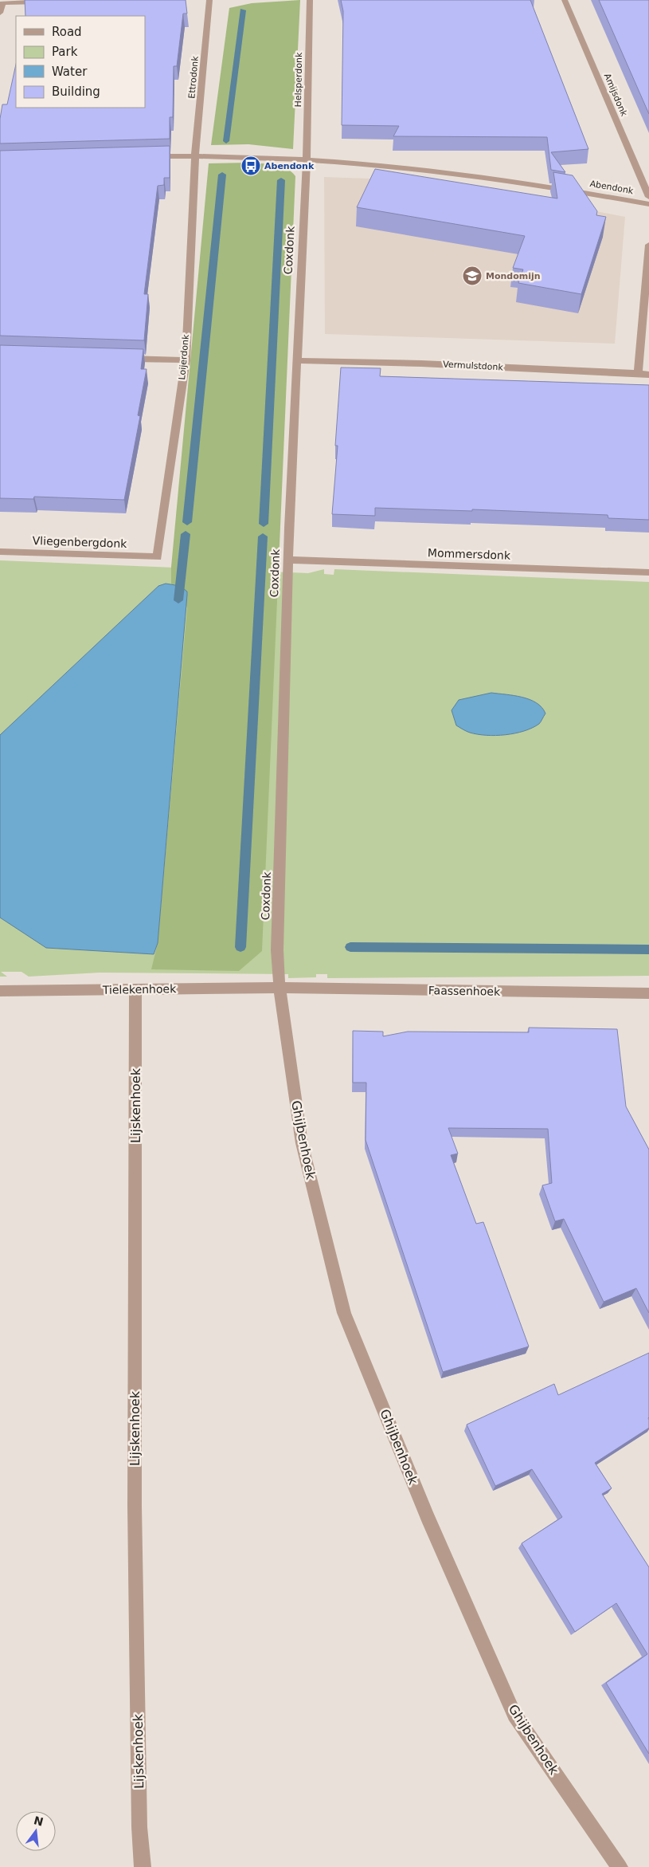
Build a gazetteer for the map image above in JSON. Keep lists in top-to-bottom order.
{
  "streets": {
    "street": [
      "Ettrodonk",
      "Helsperdonk",
      "Amijsdonk",
      "Abendonk",
      "Coxdonk",
      "Loijerdonk",
      "Vermulstdonk",
      "Vliegenbergdonk",
      "Mommersdonk",
      "Tielekenhoek",
      "Faassenhoek",
      "Lijskenhoek",
      "Ghijbenhoek"
    ]
  },
  "crossings": [
    ["Ettrodonk", "Abendonk"],
    ["Ettrodonk", "Loijerdonk"],
    ["Helsperdonk", "Abendonk"],
    ["Helsperdonk", "Coxdonk"],
    ["Abendonk", "Coxdonk"],
    ["Abendonk", "Loijerdonk"],
    ["Coxdonk", "Vermulstdonk"],
    ["Coxdonk", "Mommersdonk"],
    ["Coxdonk", "Tielekenhoek"],
    ["Coxdonk", "Faassenhoek"],
    ["Coxdonk", "Ghijbenhoek"],
    ["Loijerdonk", "Vliegenbergdonk"],
    ["Tielekenhoek", "Faassenhoek"],
    ["Tielekenhoek", "Lijskenhoek"],
    ["Tielekenhoek", "Ghijbenhoek"],
    ["Faassenhoek", "Ghijbenhoek"]
  ],
  "places": {
    "bus stop": ["Abendonk"],
    "school or university": ["Mondomijn"]
  },
  "legend": [
    "Road",
    "Park",
    "Water",
    "Building"
  ],
  "north": "top"
}
